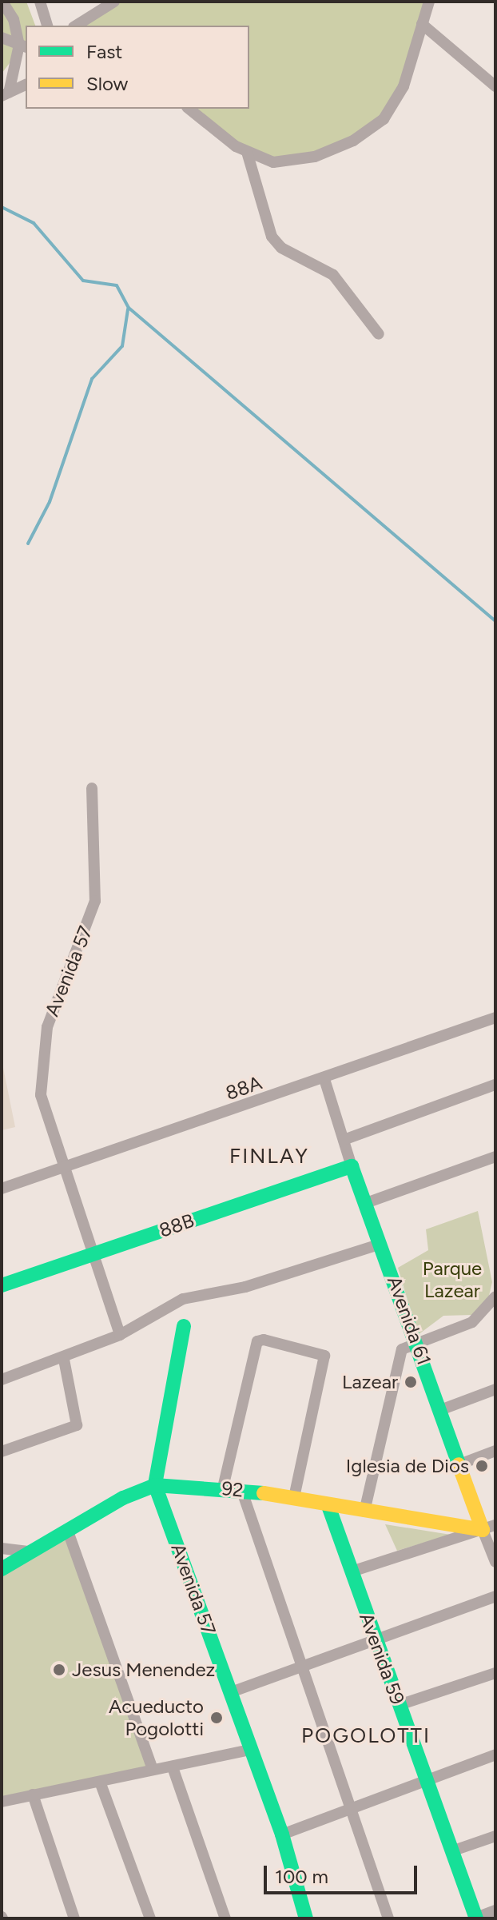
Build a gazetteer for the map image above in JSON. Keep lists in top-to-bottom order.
{
  "streets": {
    "street": [
      "Avenida 57",
      "88A",
      "88B",
      "Avenida 61",
      "92",
      "Avenida 59"
    ]
  },
  "crossings": [
    ["Avenida 57", "88A"],
    ["Avenida 57", "88B"],
    ["Avenida 57", "92"],
    ["88A", "Avenida 61"],
    ["88B", "Avenida 61"],
    ["Avenida 61", "92"],
    ["92", "Avenida 59"]
  ],
  "districts": ["FINLAY", "POGOLOTTI"],
  "parks": ["Parque Lazear"],
  "places": [
    "Lazear",
    "Iglesia de Dios",
    "Jesus Menendez",
    "Acueducto Pogolotti"
  ],
  "legend": ["Fast", "Slow"],
  "scale_bar": "100 m"
}
